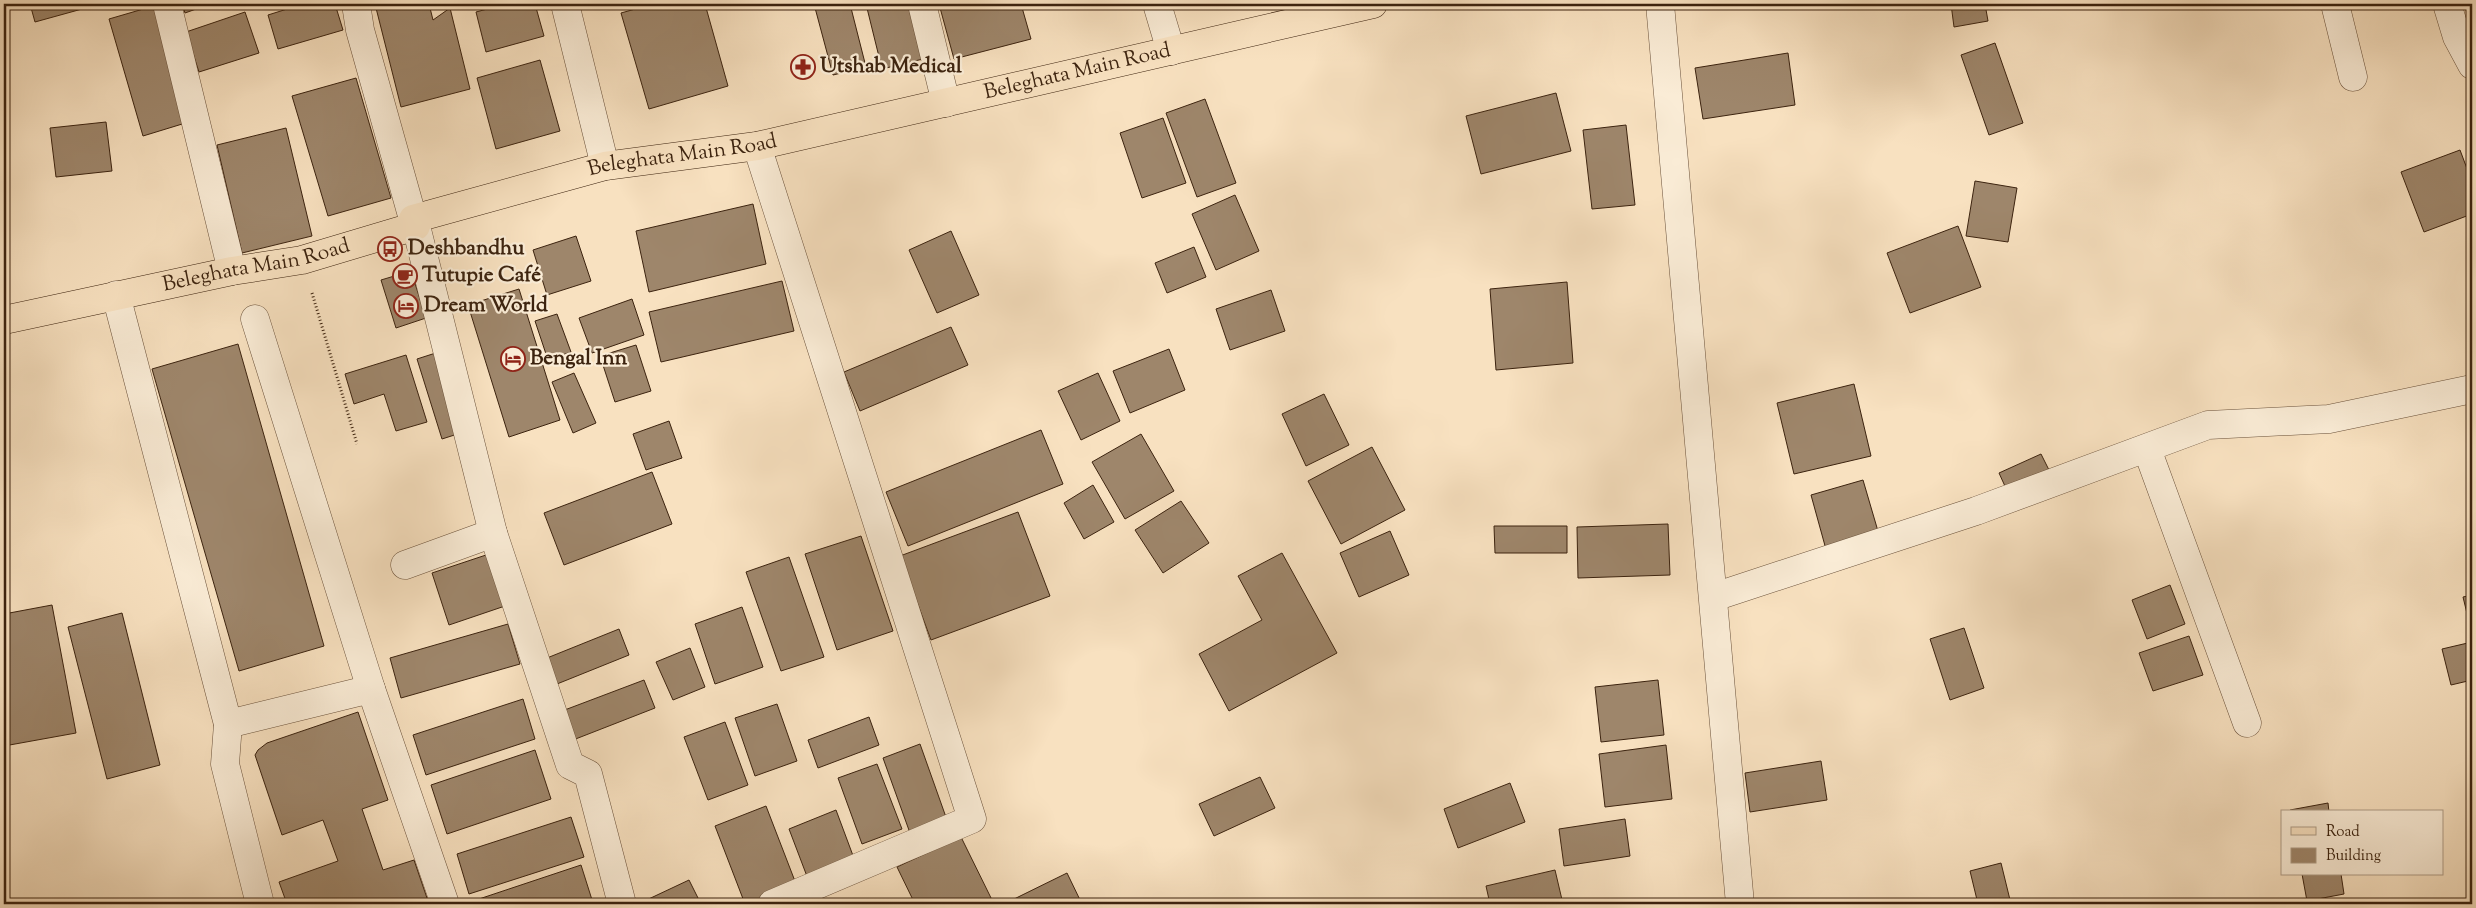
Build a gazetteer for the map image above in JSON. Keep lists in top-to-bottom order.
{
  "streets": {
    "main road": ["Beleghata Main Road"]
  },
  "places": {
    "pharmacy": ["Utshab Medical"],
    "bus stop": ["Deshbandhu"],
    "cafe": ["Tutupie Café"],
    "hotel": ["Dream World", "Bengal Inn"]
  },
  "legend": ["Road", "Building"]
}
